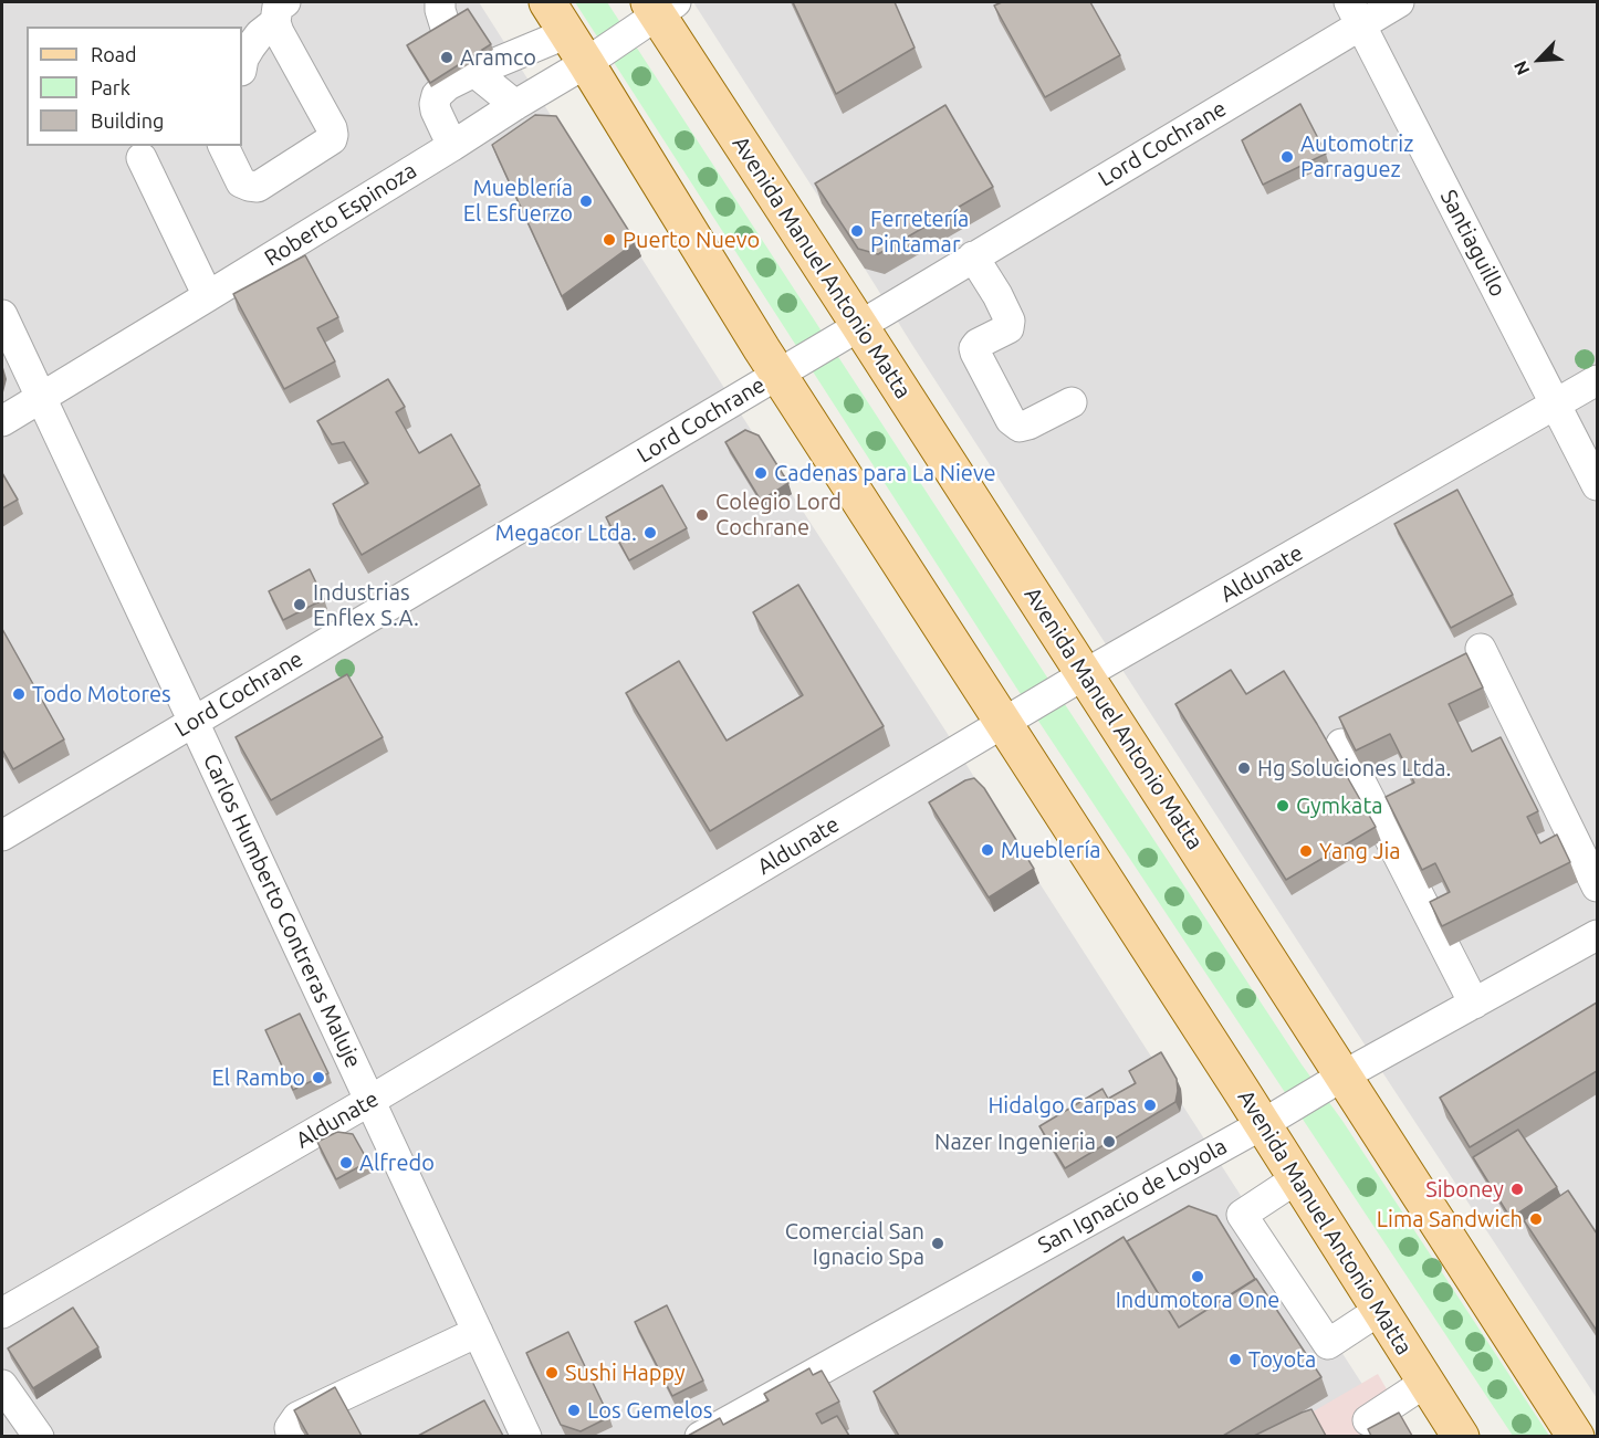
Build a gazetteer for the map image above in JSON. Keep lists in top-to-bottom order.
{
  "streets": {
    "main road": ["Avenida Manuel Antonio Matta"],
    "street": [
      "Lord Cochrane",
      "Roberto Espinoza",
      "Santiaguillo",
      "Aldunate",
      "Carlos Humberto Contreras Maluje",
      "San Ignacio de Loyola"
    ]
  },
  "crossings": [
    ["Lord Cochrane", "Santiaguillo"],
    ["Lord Cochrane", "Avenida Manuel Antonio Matta"],
    ["Lord Cochrane", "Carlos Humberto Contreras Maluje"],
    ["Roberto Espinoza", "Avenida Manuel Antonio Matta"],
    ["Roberto Espinoza", "Carlos Humberto Contreras Maluje"],
    ["Santiaguillo", "Aldunate"],
    ["Avenida Manuel Antonio Matta", "Aldunate"],
    ["Avenida Manuel Antonio Matta", "San Ignacio de Loyola"],
    ["Aldunate", "Carlos Humberto Contreras Maluje"]
  ],
  "places": [
    "Aramco",
    "Automotriz Parraguez",
    "Mueblería El Esfuerzo",
    "Ferretería Pintamar",
    "Puerto Nuevo",
    "Cadenas para La Nieve",
    "Colegio Lord Cochrane",
    "Megacor Ltda.",
    "Industrias Enflex S.A.",
    "Todo Motores",
    "Hg Soluciones Ltda.",
    "Gymkata",
    "Mueblería",
    "Yang Jia",
    "El Rambo",
    "Hidalgo Carpas",
    "Nazer Ingenieria",
    "Alfredo",
    "Siboney",
    "Lima Sandwich",
    "Comercial San Ignacio Spa",
    "Indumotora One",
    "Toyota",
    "Sushi Happy",
    "Los Gemelos"
  ],
  "legend": ["Road", "Park", "Building"],
  "north": "bottom left"
}
